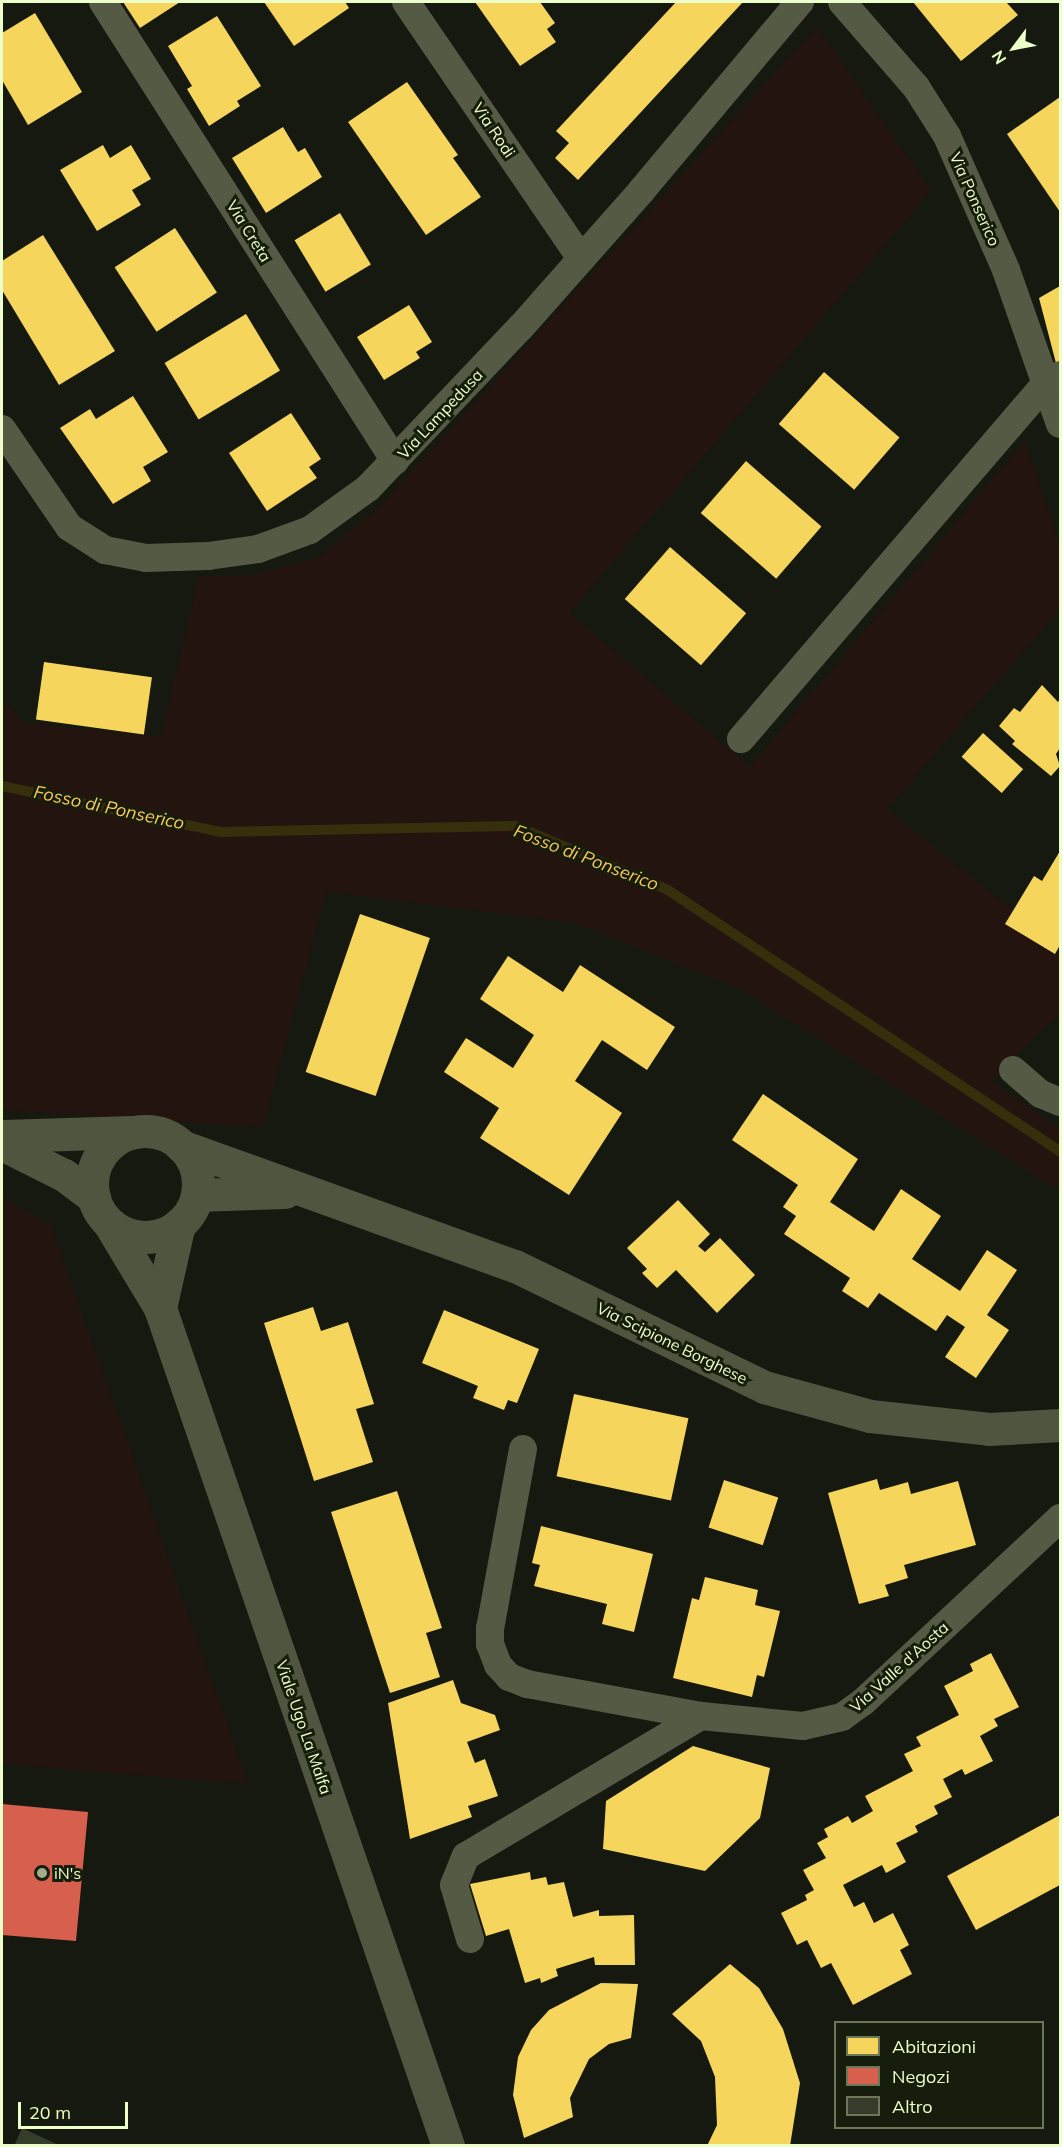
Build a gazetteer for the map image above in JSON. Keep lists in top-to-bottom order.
{
  "streets": {
    "main road": ["Via Scipione Borghese", "Viale Ugo La Malfa"],
    "street": [
      "Via Rodi",
      "Via Ponserico",
      "Via Creta",
      "Via Lampedusa",
      "Via Valle d'Aosta"
    ]
  },
  "crossings": [
    ["Via Rodi", "Via Lampedusa"],
    ["Via Creta", "Via Lampedusa"],
    ["Via Scipione Borghese", "Viale Ugo La Malfa"]
  ],
  "water": ["Fosso di Ponserico"],
  "places": ["iN's"],
  "legend": ["Abitazioni", "Negozi", "Altro"],
  "scale_bar": "20 m",
  "north": "bottom left"
}
